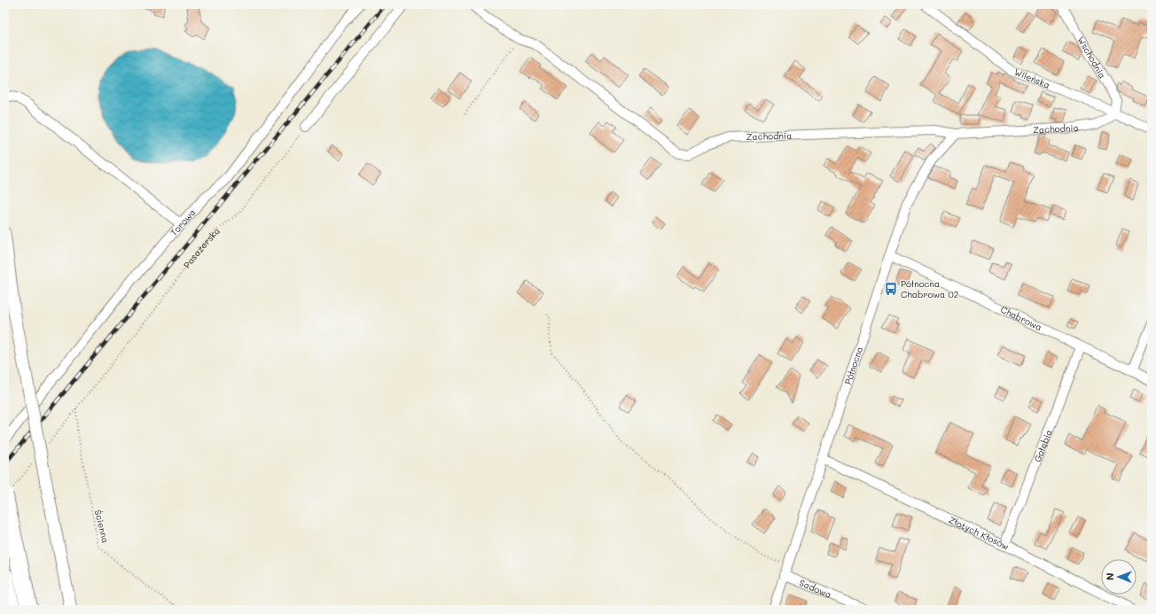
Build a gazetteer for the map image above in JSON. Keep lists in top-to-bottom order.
{
  "streets": {
    "street": [
      "Wschodnia",
      "Wileńska",
      "Zachodnia",
      "Torowa",
      "Chabrowa",
      "Północna",
      "Gołębia",
      "Złotych Kłosów",
      "Sadowa"
    ],
    "path": ["Pasażerska", "Ścienna"]
  },
  "crossings": [
    ["Wschodnia", "Wileńska"],
    ["Wschodnia", "Zachodnia"],
    ["Wileńska", "Zachodnia"],
    ["Zachodnia", "Północna"],
    ["Pasażerska", "Ścienna"],
    ["Chabrowa", "Północna"],
    ["Chabrowa", "Gołębia"],
    ["Północna", "Złotych Kłosów"],
    ["Północna", "Sadowa"],
    ["Gołębia", "Złotych Kłosów"]
  ],
  "places": {
    "bus stop": ["Północna Chabrowa 02"]
  },
  "north": "left"
}
